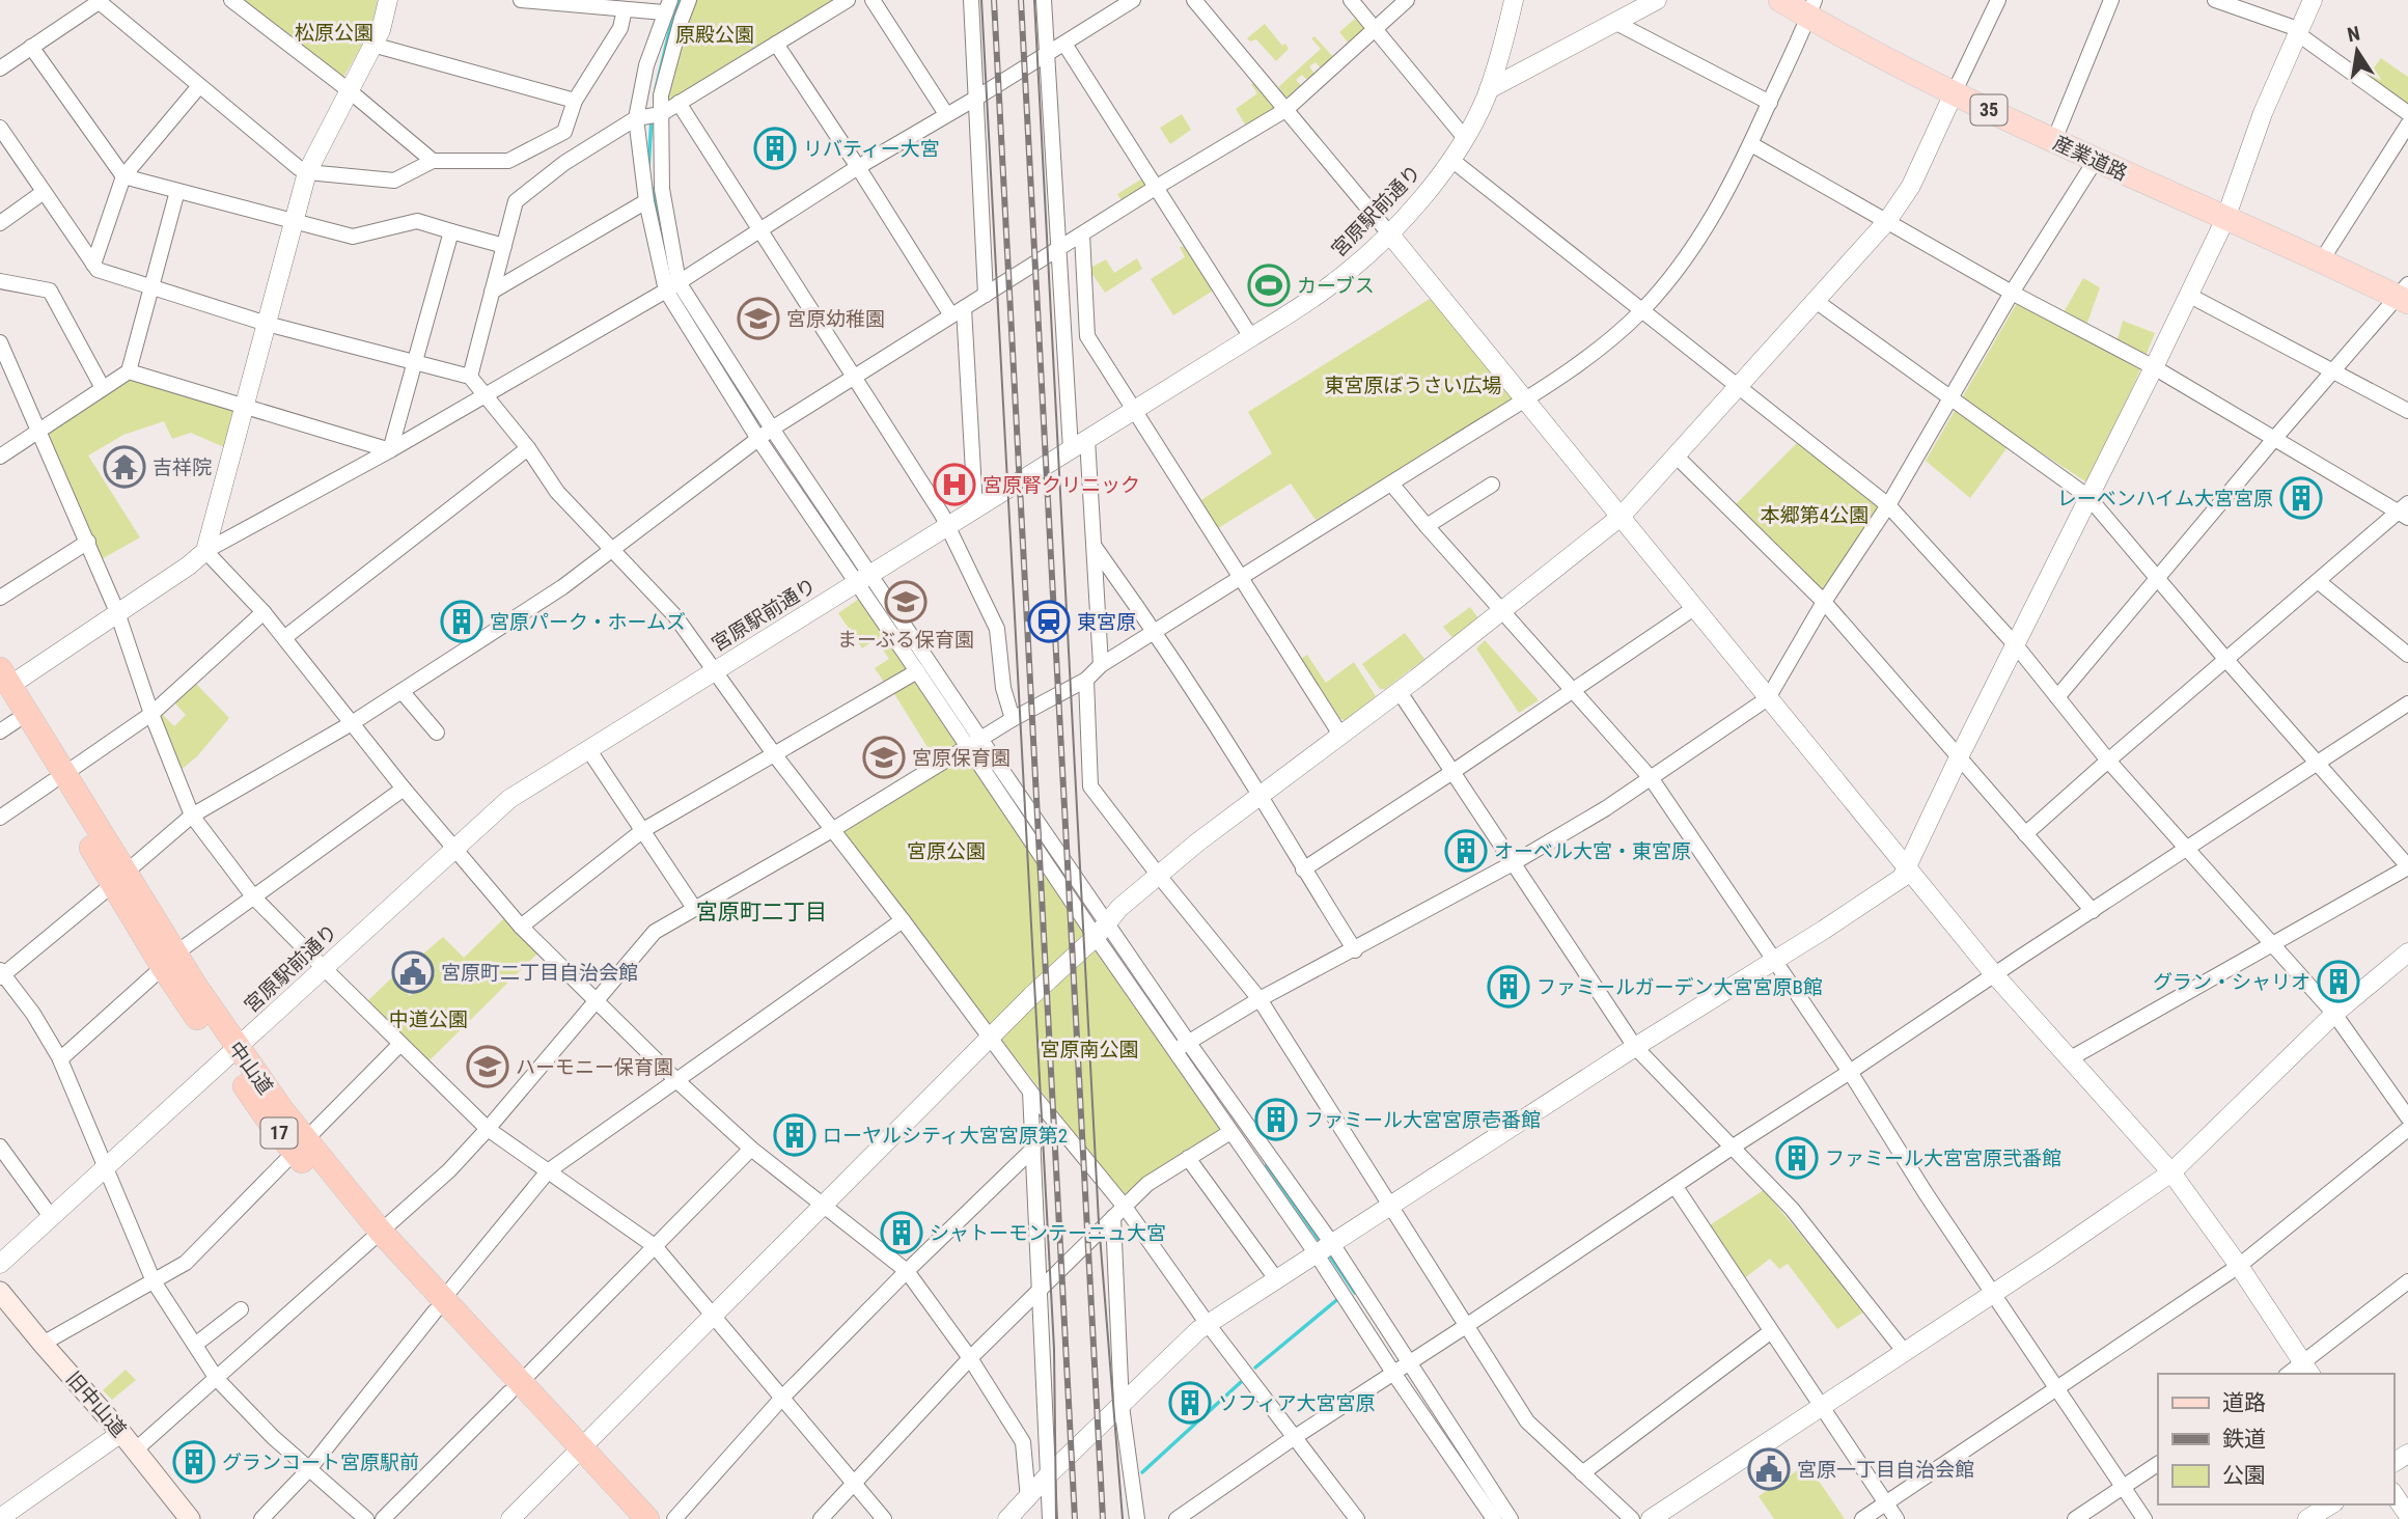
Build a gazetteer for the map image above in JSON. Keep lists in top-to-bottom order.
{
  "streets": {
    "highway": ["中山道", "17"],
    "main road": ["35", "産業道路", "旧中山道"],
    "street": ["宮原駅前通り"]
  },
  "crossings": [
    ["宮原駅前通り", "中山道"]
  ],
  "districts": ["宮原町二丁目"],
  "parks": [
    "松原公園",
    "原殿公園",
    "東宮原ぼうさい広場",
    "本郷第4公園",
    "宮原公園",
    "中道公園",
    "宮原南公園"
  ],
  "places": {
    "building": [
      "リバティー大宮",
      "レーベンハイム大宮宮原",
      "宮原パーク・ホームズ",
      "オーベル大宮・東宮原",
      "グラン・シャリオ",
      "ファミールガーデン大宮宮原B館",
      "ファミール大宮宮原壱番館",
      "ローヤルシティ大宮宮原第2",
      "ファミール大宮宮原弐番館",
      "シャトーモンテーニュ大宮",
      "ソフィア大宮宮原",
      "グランコート宮原駅前"
    ],
    "sports": ["カーブス"],
    "school or university": [
      "宮原幼稚園",
      "まーぶる保育園",
      "宮原保育園",
      "ハーモニー保育園"
    ],
    "temple": ["吉祥院"],
    "hospital": ["宮原腎クリニック"],
    "station": ["東宮原"],
    "public building": ["宮原町二丁目自治会館", "宮原一丁目自治会館"]
  },
  "legend": ["道路", "鉄道", "公園"],
  "north": "top"
}
